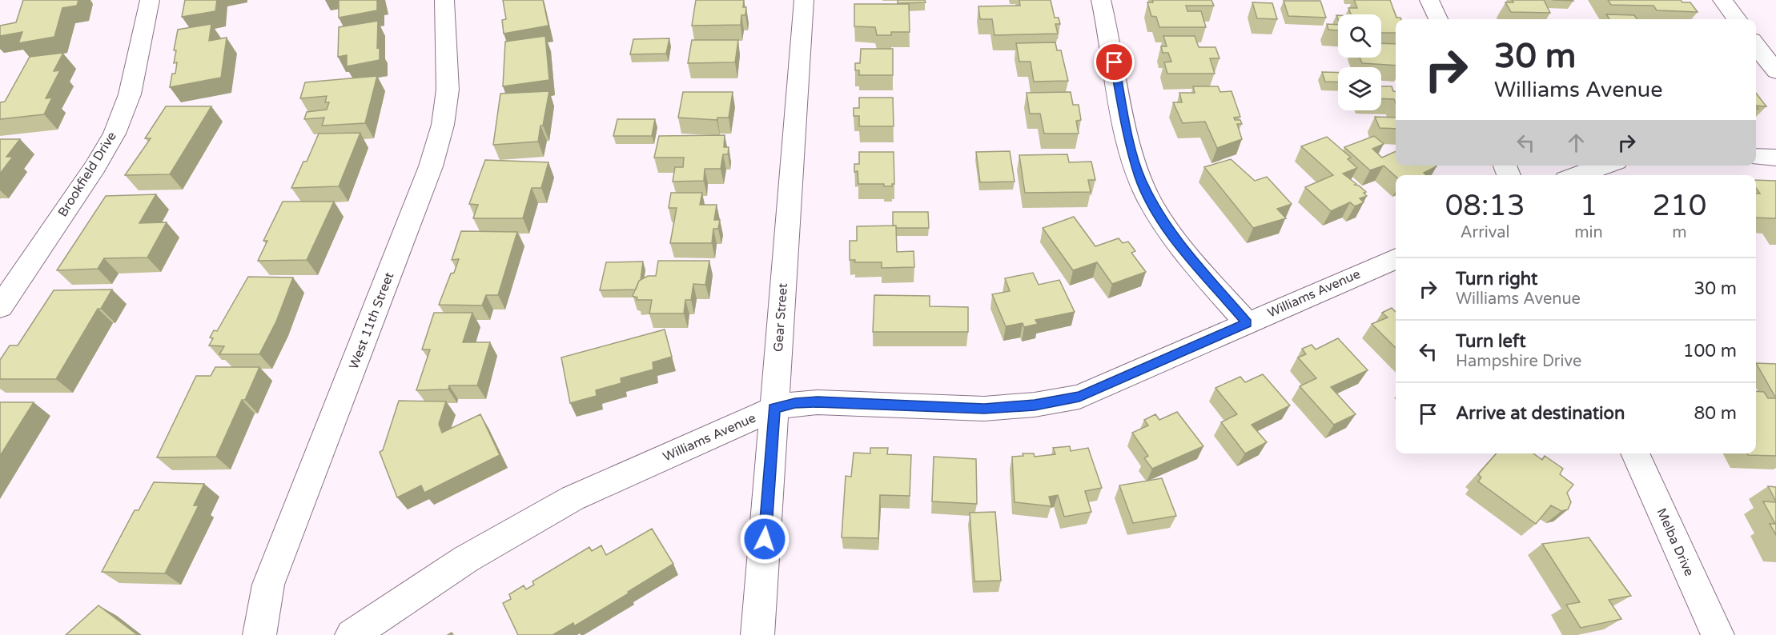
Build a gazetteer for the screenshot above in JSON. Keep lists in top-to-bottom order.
{
  "streets": {
    "street": [
      "Brookfield Drive",
      "Williams Avenue",
      "Gear Street",
      "West 11th Street",
      "Melba Drive"
    ]
  },
  "crossings": [
    ["Williams Avenue", "Gear Street"]
  ],
  "page": {
    "turn": ["30 m", "Williams Avenue"],
    "eta": [
      "08:13",
      "Arrival",
      "1",
      "min",
      "210",
      "m"
    ],
    "list": [
      {
        "name": "Turn right",
        "note": "Williams Avenue",
        "value": "30 m"
      },
      {
        "name": "Turn left",
        "note": "Hampshire Drive",
        "value": "100 m"
      },
      {
        "name": "Arrive at destination",
        "value": "80 m"
      }
    ]
  }
}
